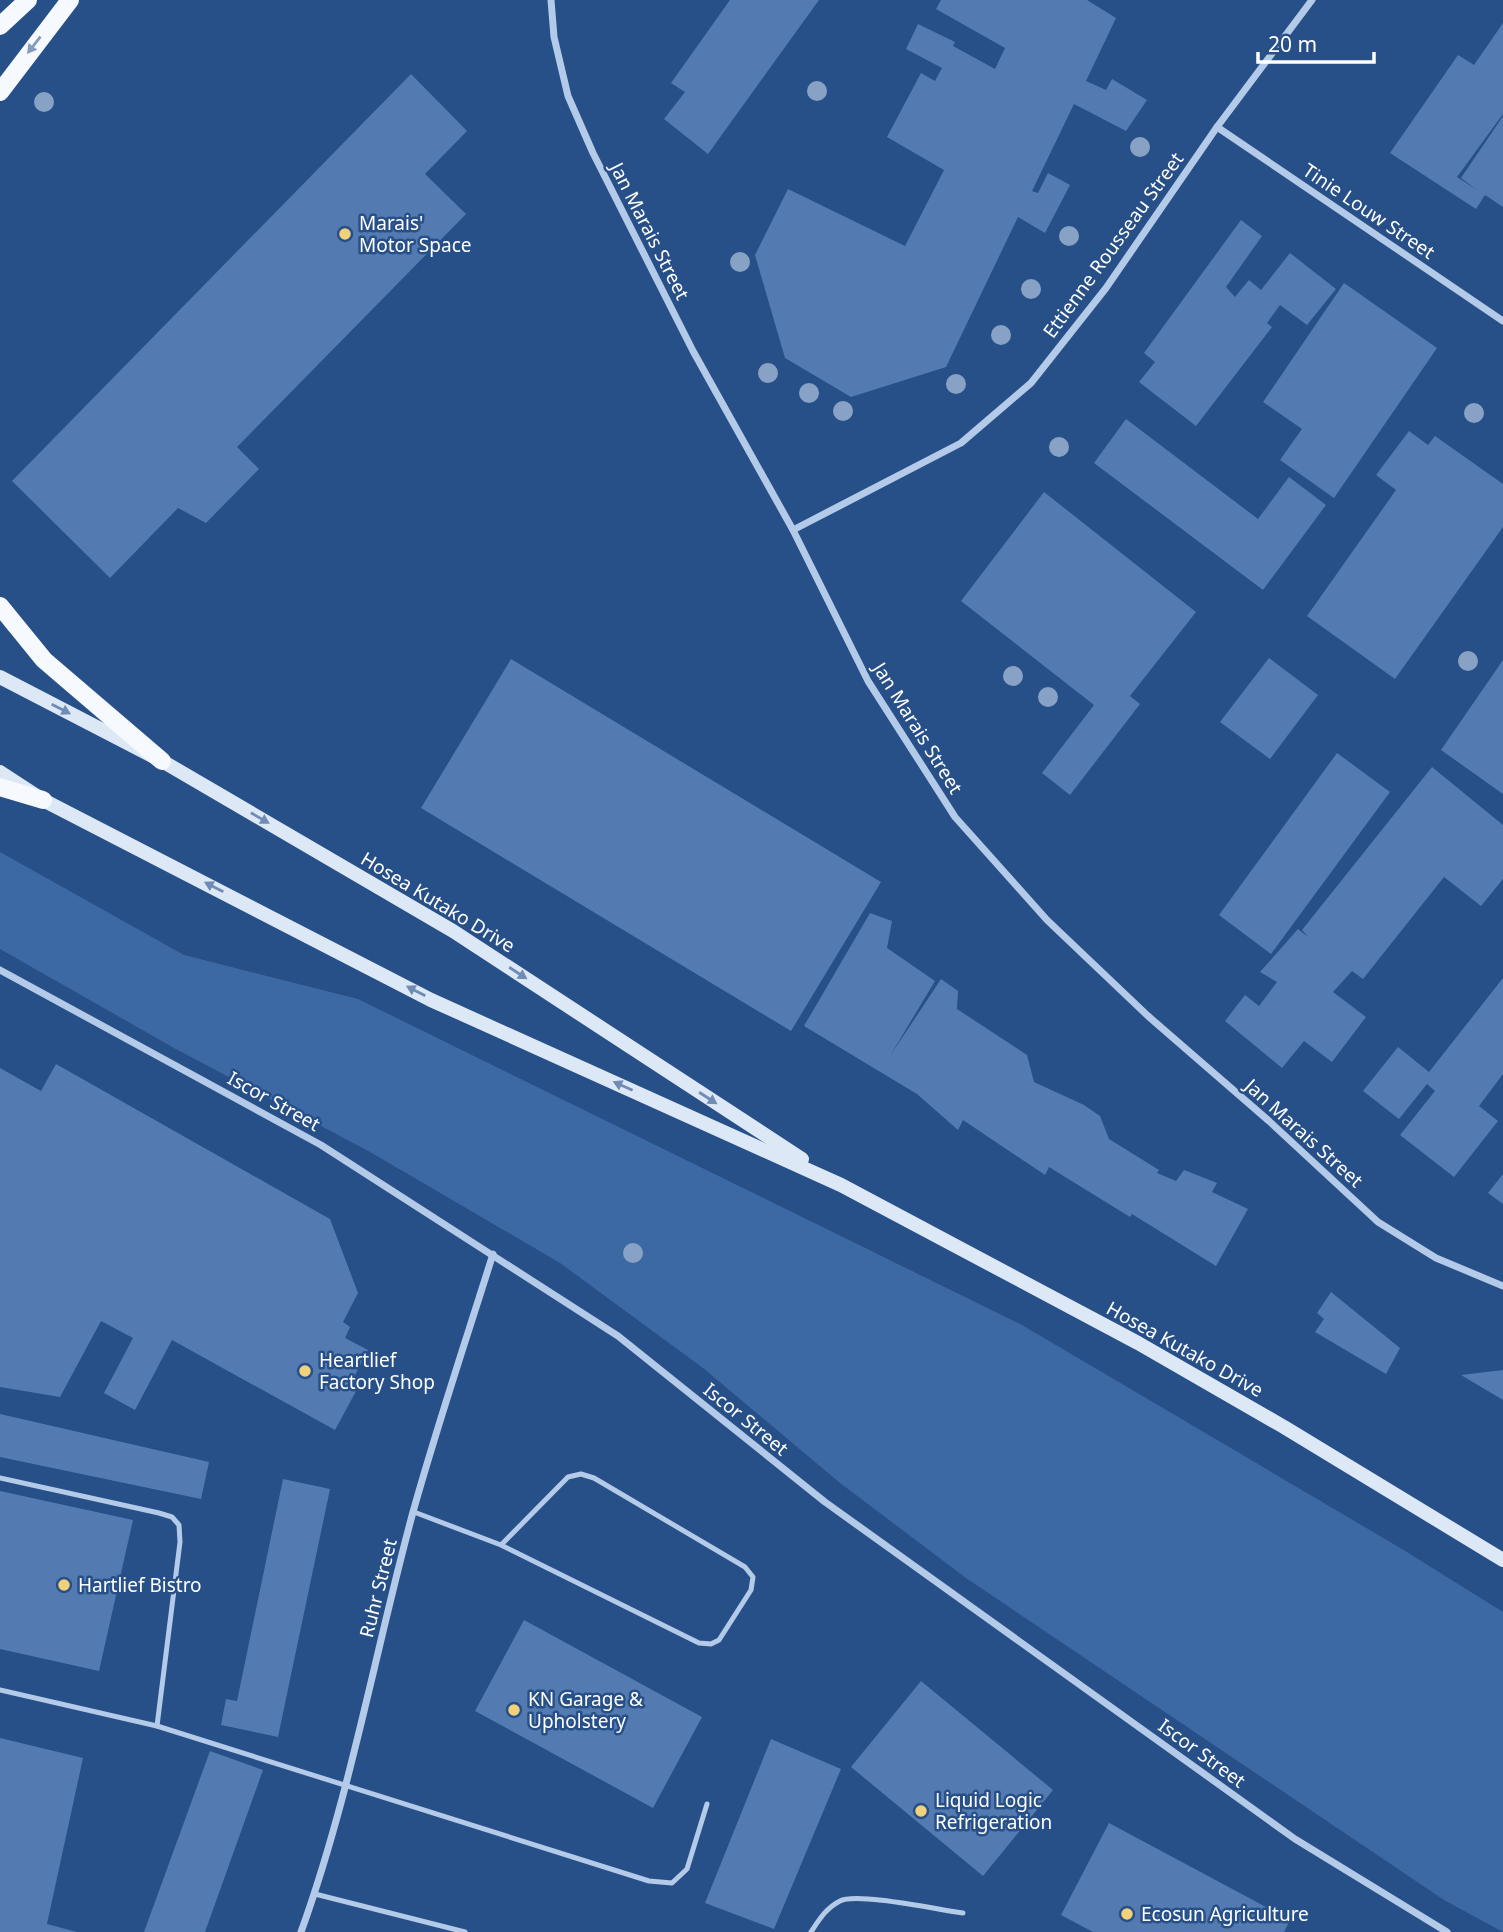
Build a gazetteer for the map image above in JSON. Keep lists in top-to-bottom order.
{
  "streets": {
    "main road": ["Hosea Kutako Drive"],
    "street": [
      "Tinie Louw Street",
      "Jan Marais Street",
      "Ettienne Rousseau Street",
      "Iscor Street",
      "Ruhr Street"
    ]
  },
  "crossings": [
    ["Tinie Louw Street", "Ettienne Rousseau Street"],
    ["Jan Marais Street", "Ettienne Rousseau Street"],
    ["Iscor Street", "Ruhr Street"]
  ],
  "places": [
    "Marais' Motor Space",
    "Heartlief Factory Shop",
    "Hartlief Bistro",
    "KN Garage & Upholstery",
    "Liquid Logic Refrigeration",
    "Ecosun Agriculture"
  ],
  "scale_bar": "20 m"
}
